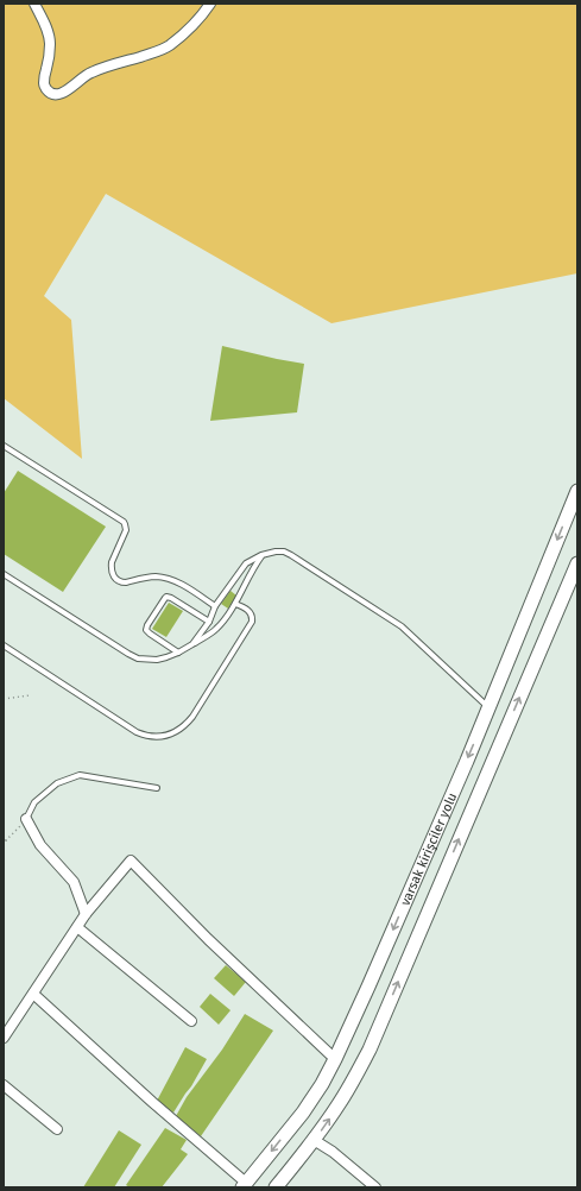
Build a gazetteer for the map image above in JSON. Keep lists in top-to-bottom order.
{
  "streets": {
    "street": ["varsak kirişciler yolu"]
  }
}
